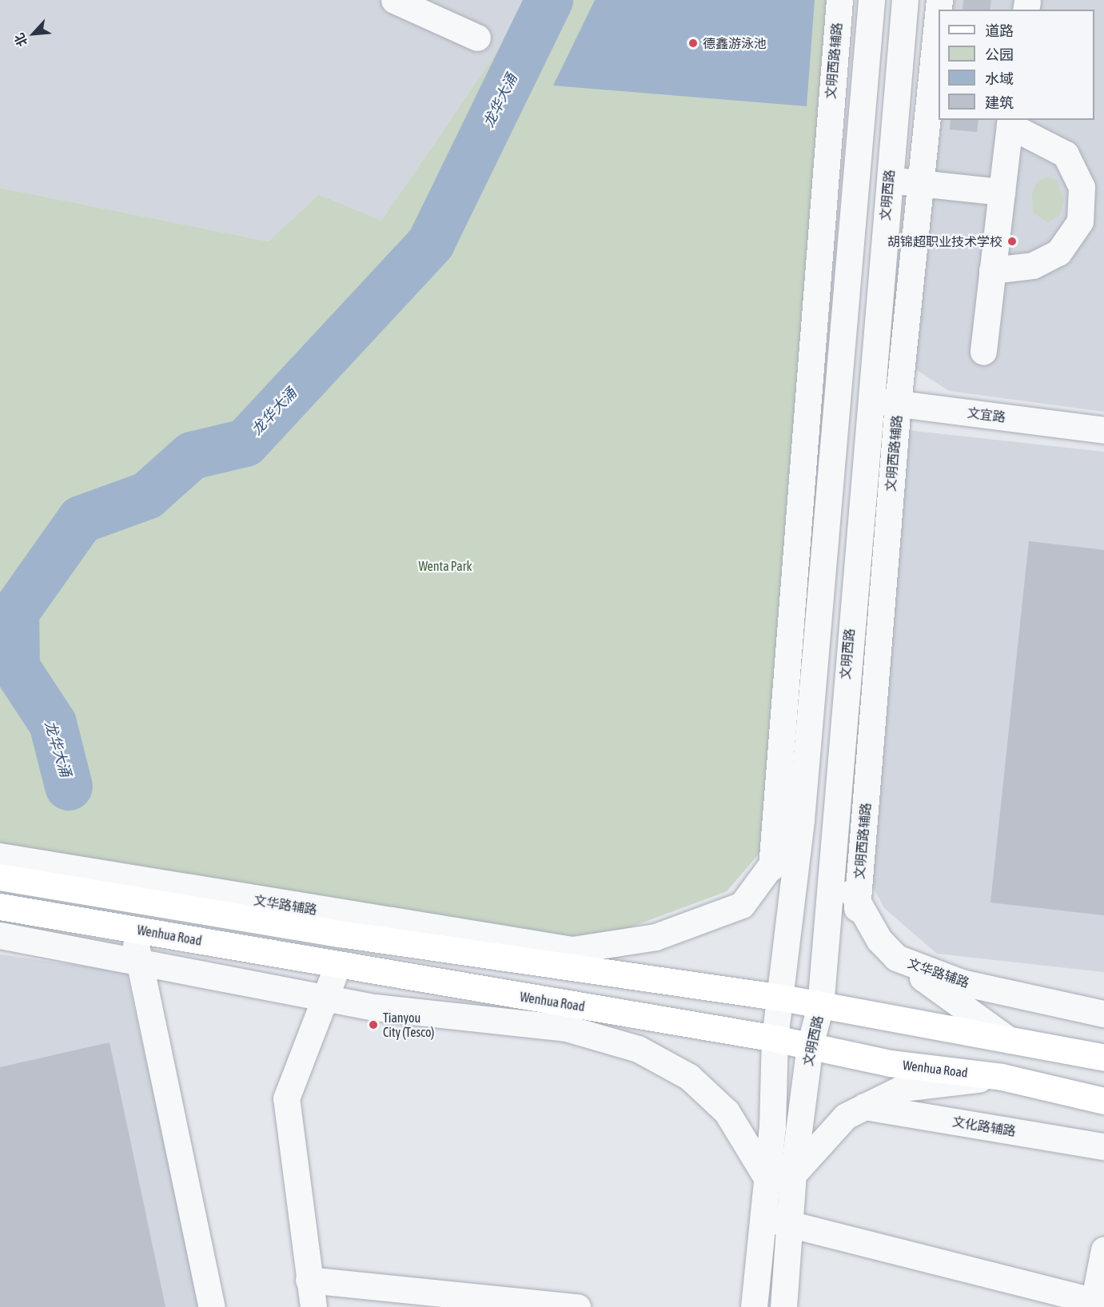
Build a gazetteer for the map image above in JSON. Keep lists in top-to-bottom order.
{
  "streets": {
    "main road": ["Wenhua Road"],
    "street": [
      "文明西路辅路",
      "文明西路",
      "文宜路",
      "文华路辅路",
      "文化路辅路"
    ]
  },
  "crossings": [
    ["文明西路辅路", "文宜路"],
    ["文明西路辅路", "文华路辅路"],
    ["文明西路", "文宜路"],
    ["文明西路", "文华路辅路"],
    ["文明西路", "Wenhua Road"]
  ],
  "water": ["龙华大涌"],
  "parks": ["Wenta Park"],
  "places": ["德鑫游泳池", "胡锦超职业技术学校", "Tianyou City (Tesco)"],
  "legend": [
    "道路",
    "公园",
    "水域",
    "建筑"
  ],
  "north": "bottom left"
}
